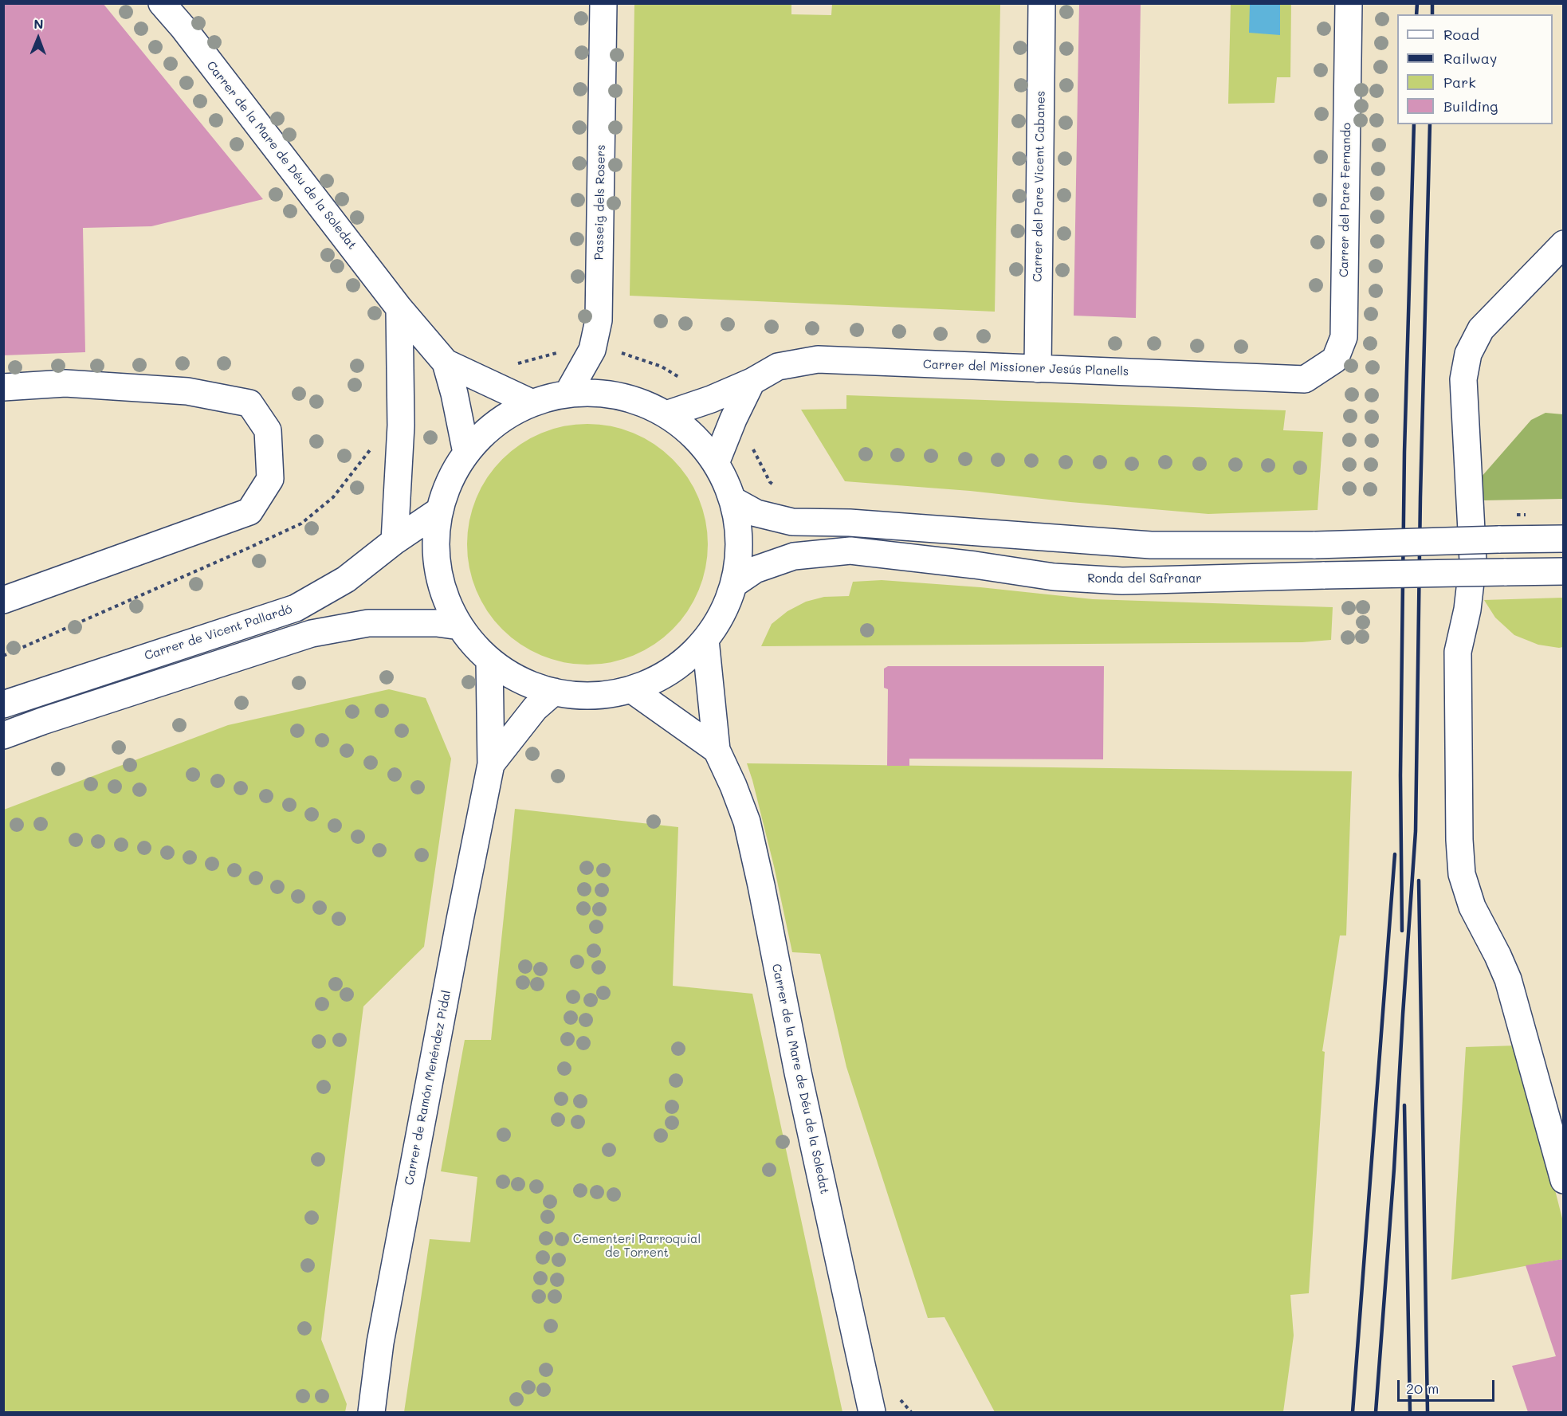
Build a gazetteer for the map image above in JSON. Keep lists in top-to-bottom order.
{
  "streets": {
    "street": [
      "Carrer de la Mare de Déu de la Soledat",
      "Carrer del Pare Vicent Cabanes",
      "Carrer del Pare Fernando",
      "Passeig dels Rosers",
      "Carrer del Missioner Jesús Planells",
      "Ronda del Safranar",
      "Carrer de Vicent Pallardó",
      "Carrer de Ramón Menéndez Pidal"
    ]
  },
  "crossings": [
    ["Carrer del Pare Vicent Cabanes", "Carrer del Missioner Jesús Planells"],
    ["Carrer del Pare Fernando", "Carrer del Missioner Jesús Planells"]
  ],
  "parks": ["Cementeri Parroquial de Torrent"],
  "legend": [
    "Road",
    "Railway",
    "Park",
    "Building"
  ],
  "scale_bar": "20 m",
  "north": "top"
}
